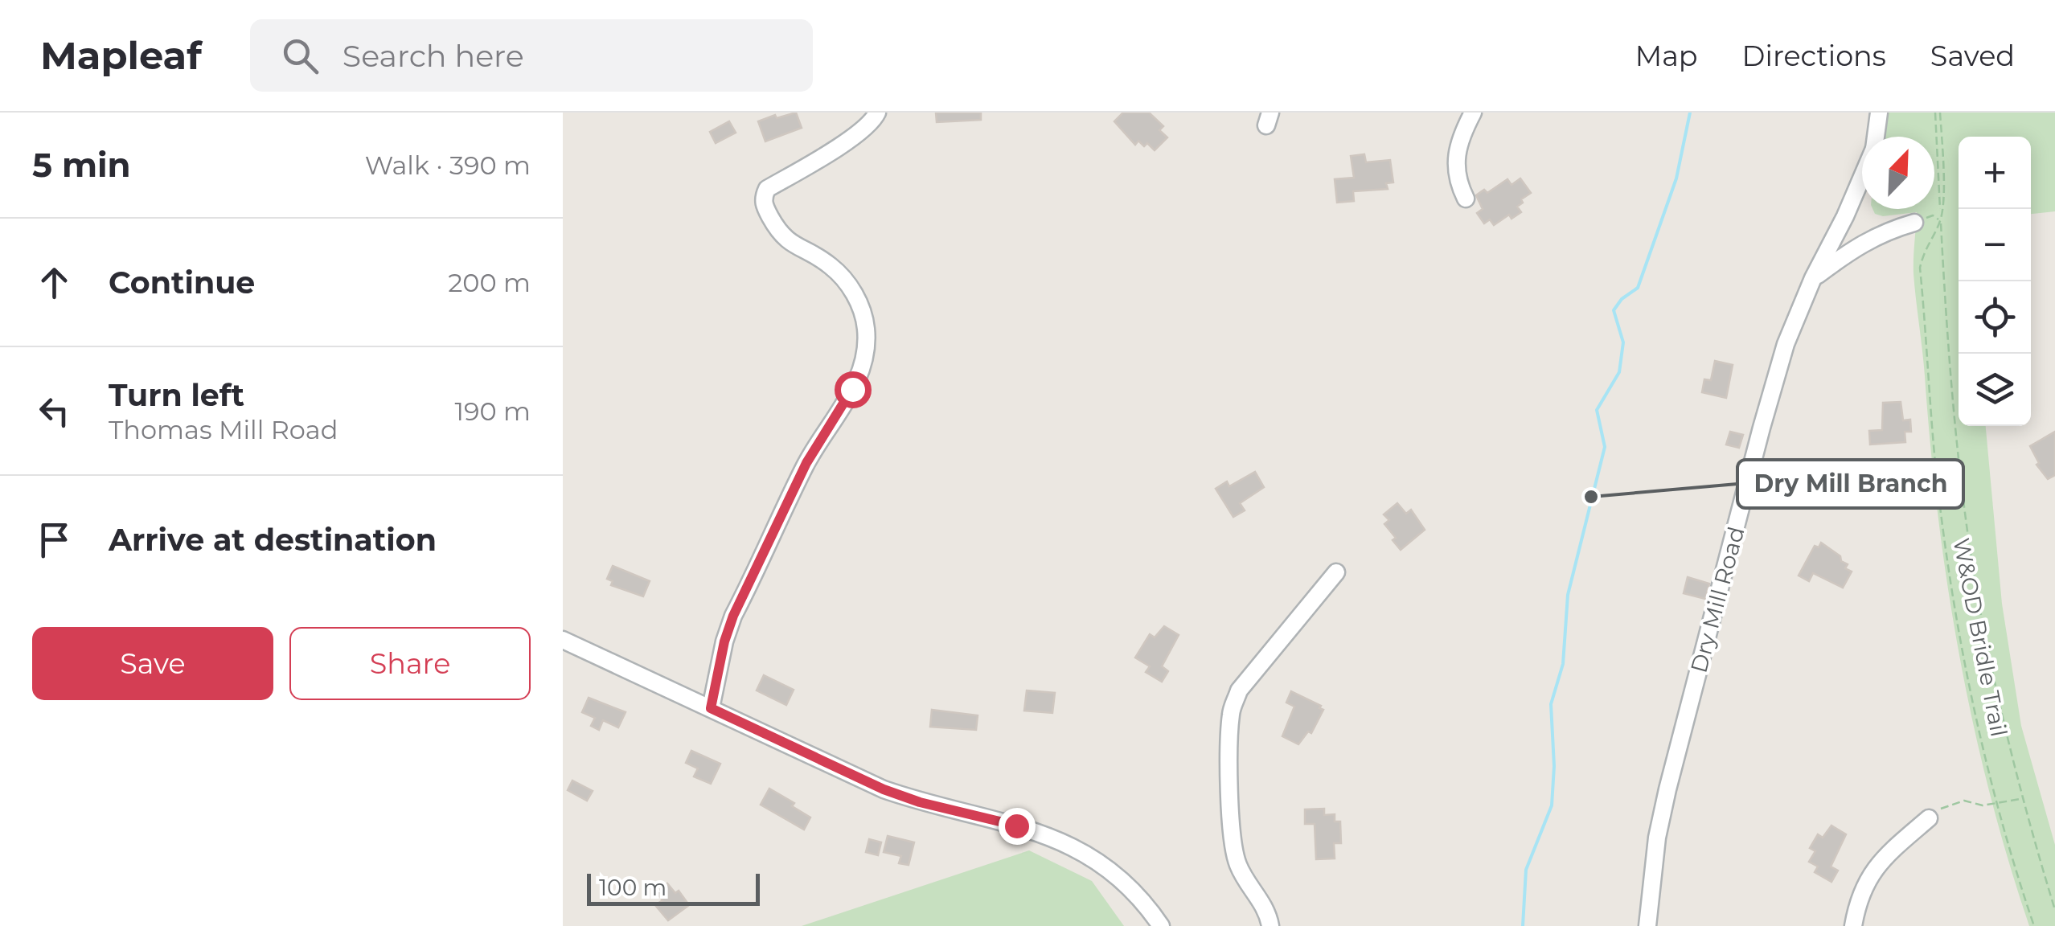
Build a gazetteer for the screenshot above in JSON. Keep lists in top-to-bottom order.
{
  "streets": {
    "street": ["Dry Mill Road"],
    "path": ["W&OD Bridle Trail"]
  },
  "places": ["Dry Mill Branch"],
  "scale_bar": "100 m",
  "north": "top right",
  "page": {
    "header": "Mapleaf",
    "search": "Search here",
    "nav": ["Map", "Directions", "Saved"],
    "heading": ["5 min", "Walk · 390 m"],
    "map_buttons": ["+", "−"],
    "list": [
      ["Continue", "200 m"],
      ["Turn left", "Thomas Mill Road", "190 m"],
      "Arrive at destination"
    ],
    "buttons": ["Save", "Share"],
    "scale": "100 m"
  }
}
